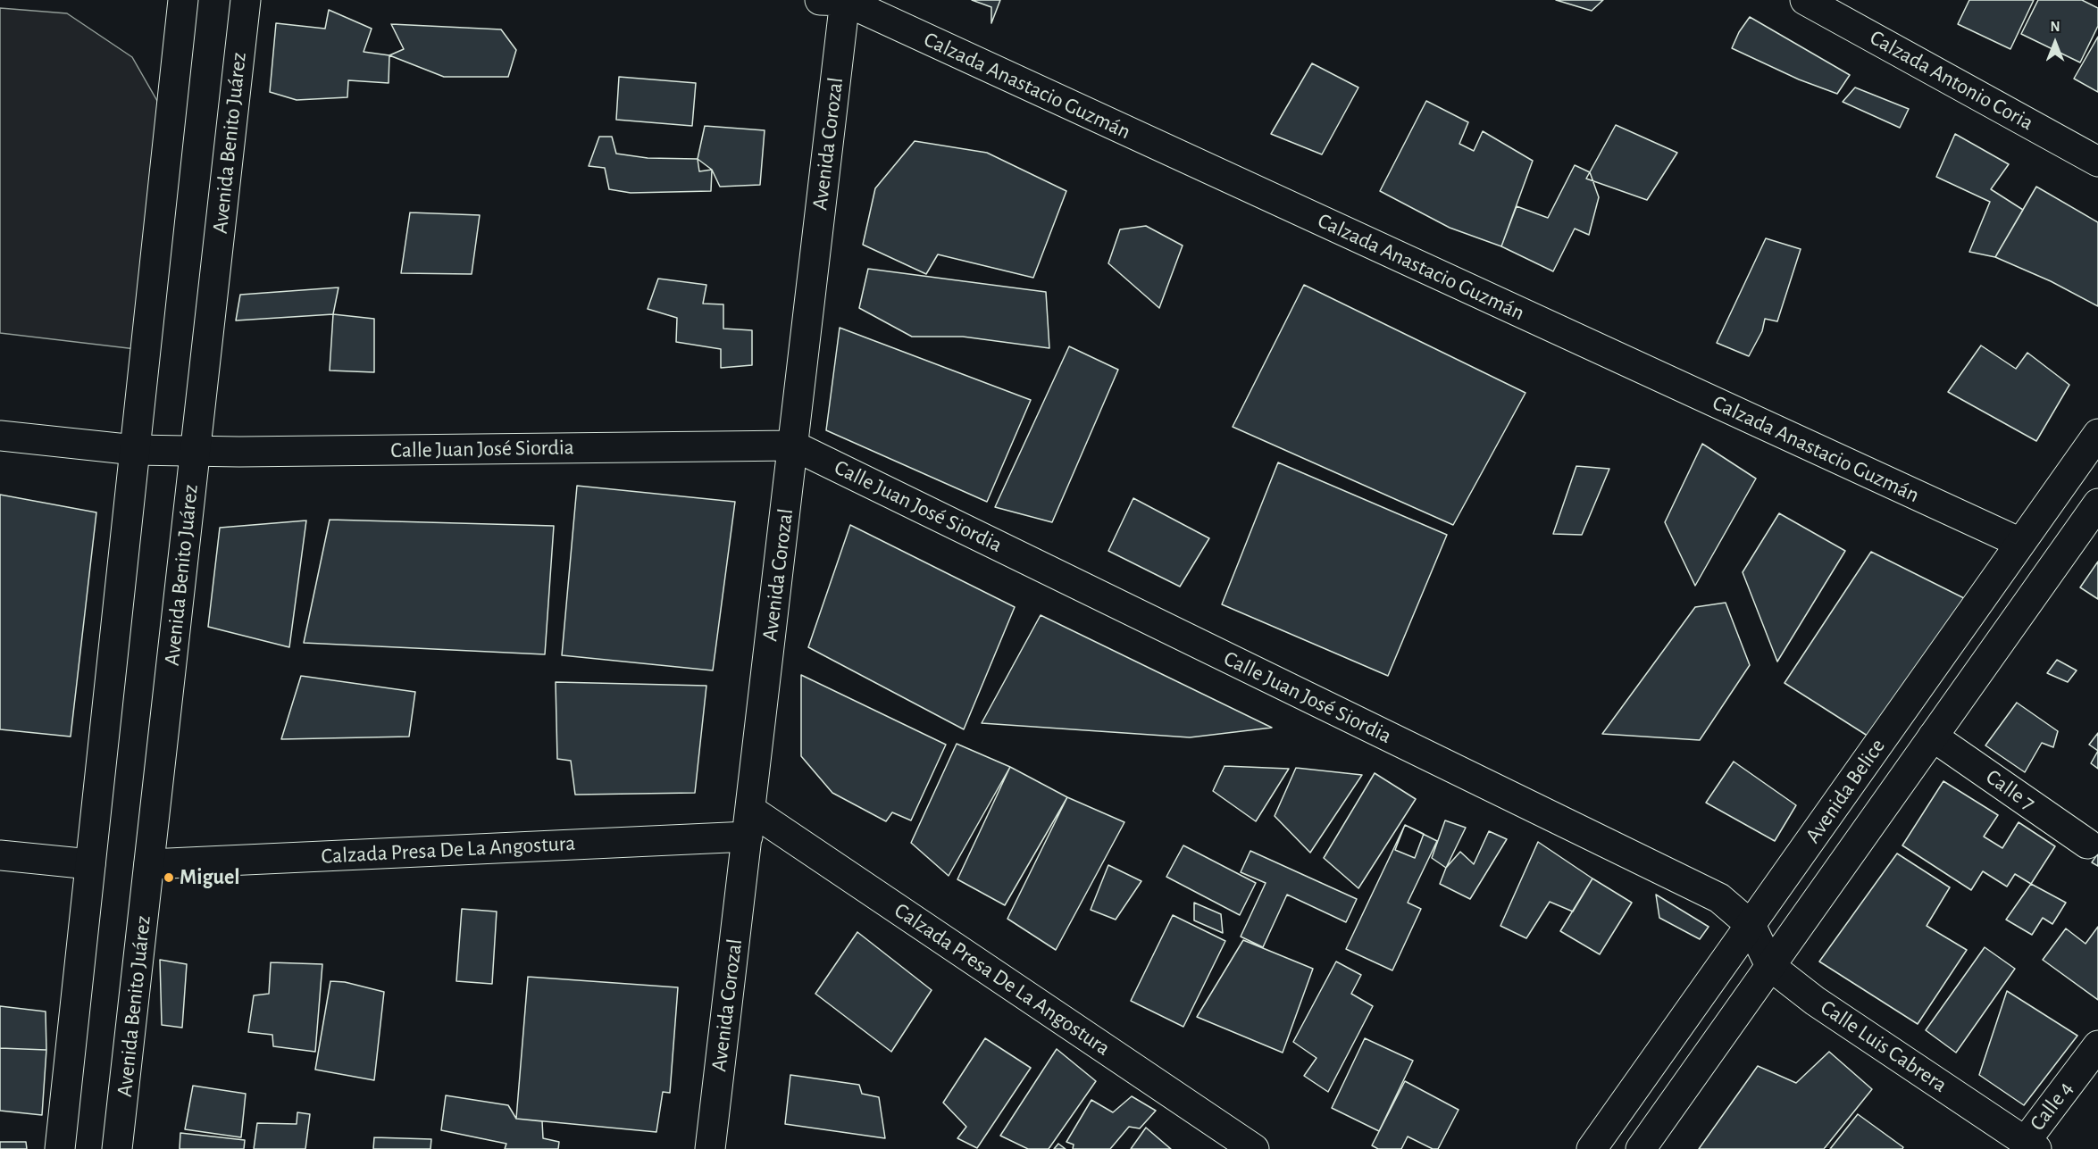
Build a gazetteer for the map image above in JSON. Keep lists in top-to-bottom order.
{
  "streets": {
    "street": [
      "Calzada Antonio Coria",
      "Calzada Anastacio Guzmán",
      "Avenida Benito Juárez",
      "Avenida Corozal",
      "Calle Juan José Siordia",
      "Calle 7",
      "Avenida Belice",
      "Calzada Presa De La Angostura",
      "Calle Luis Cabrera",
      "Calle 4"
    ]
  },
  "crossings": [
    ["Calzada Anastacio Guzmán", "Avenida Corozal"],
    ["Calzada Anastacio Guzmán", "Avenida Belice"],
    ["Avenida Benito Juárez", "Calle Juan José Siordia"],
    ["Avenida Benito Juárez", "Calzada Presa De La Angostura"],
    ["Avenida Corozal", "Calle Juan José Siordia"],
    ["Avenida Corozal", "Calzada Presa De La Angostura"],
    ["Calle Juan José Siordia", "Avenida Belice"],
    ["Calle Juan José Siordia", "Calle Luis Cabrera"],
    ["Calle 7", "Avenida Belice"],
    ["Avenida Belice", "Calle Luis Cabrera"],
    ["Calle Luis Cabrera", "Calle 4"]
  ],
  "places": ["Miguel"],
  "north": "top"
}
